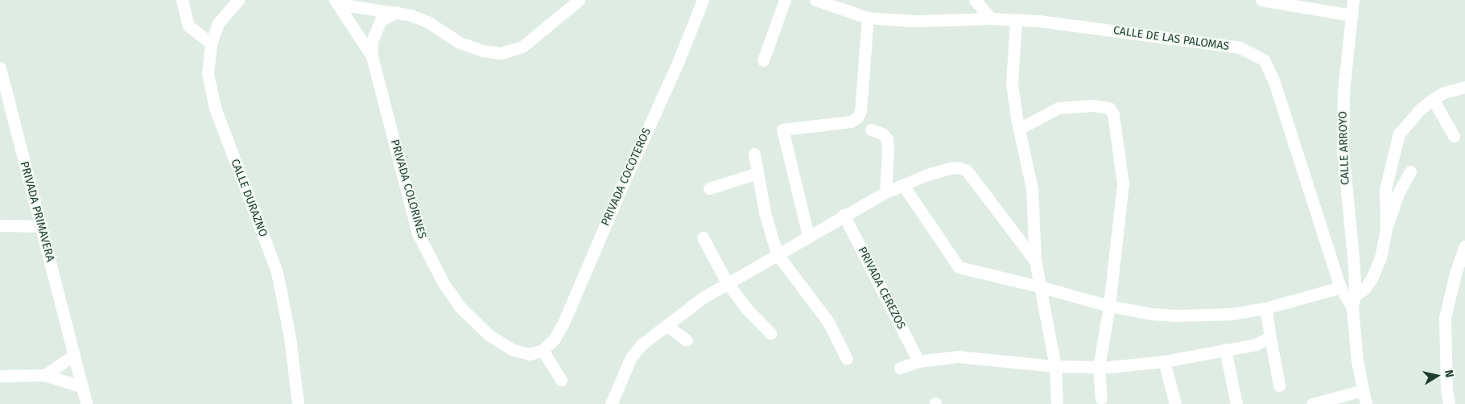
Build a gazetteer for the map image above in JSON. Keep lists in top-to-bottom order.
{
  "streets": {
    "street": [
      "CALLE DE LAS PALOMAS",
      "CALLE ARROYO",
      "PRIVADA COCOTEROS",
      "PRIVADA COLORINES",
      "CALLE DURAZNO",
      "PRIVADA PRIMAVERA",
      "PRIVADA CEREZOS"
    ]
  },
  "crossings": [
    ["CALLE DE LAS PALOMAS", "CALLE ARROYO"],
    ["PRIVADA COCOTEROS", "PRIVADA COLORINES"]
  ],
  "north": "right"
}
